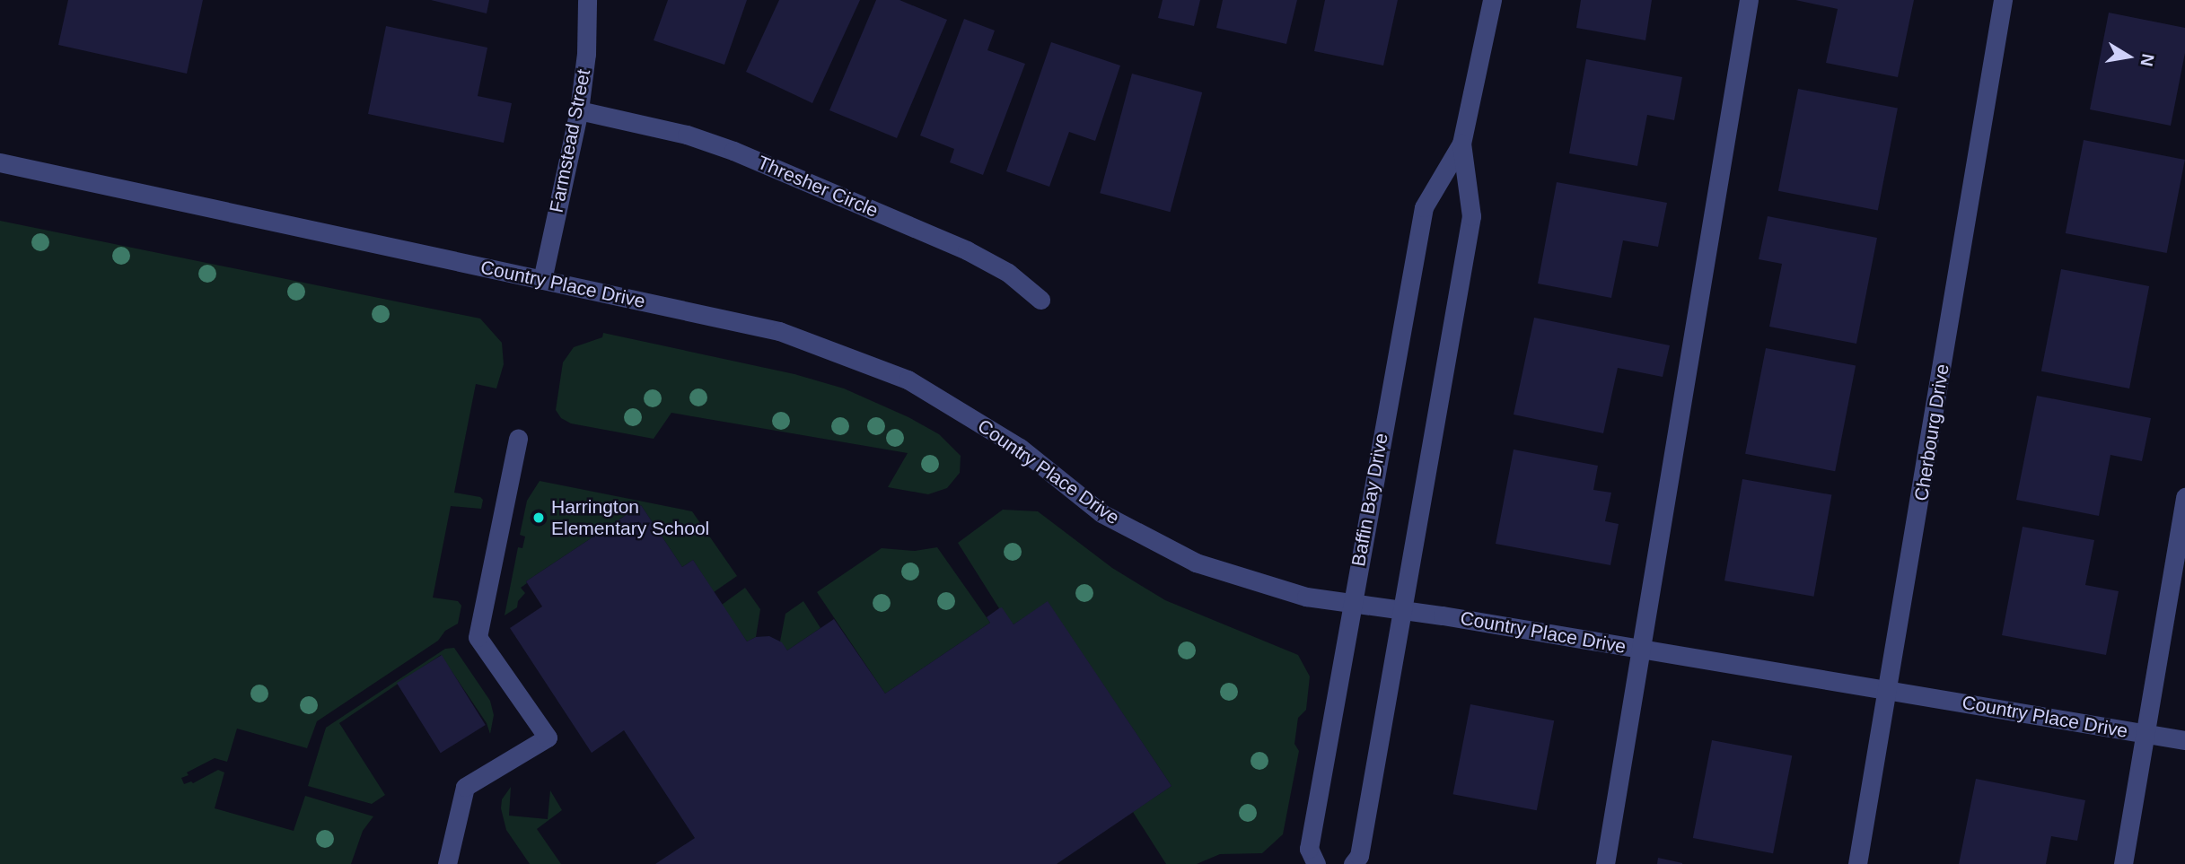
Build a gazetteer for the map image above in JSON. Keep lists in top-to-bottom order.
{
  "streets": {
    "street": [
      "Farmstead Street",
      "Thresher Circle",
      "Country Place Drive",
      "Cherbourg Drive",
      "Baffin Bay Drive"
    ]
  },
  "crossings": [
    ["Farmstead Street", "Thresher Circle"],
    ["Farmstead Street", "Country Place Drive"],
    ["Country Place Drive", "Cherbourg Drive"],
    ["Country Place Drive", "Baffin Bay Drive"]
  ],
  "places": ["Harrington Elementary School"],
  "north": "right"
}
